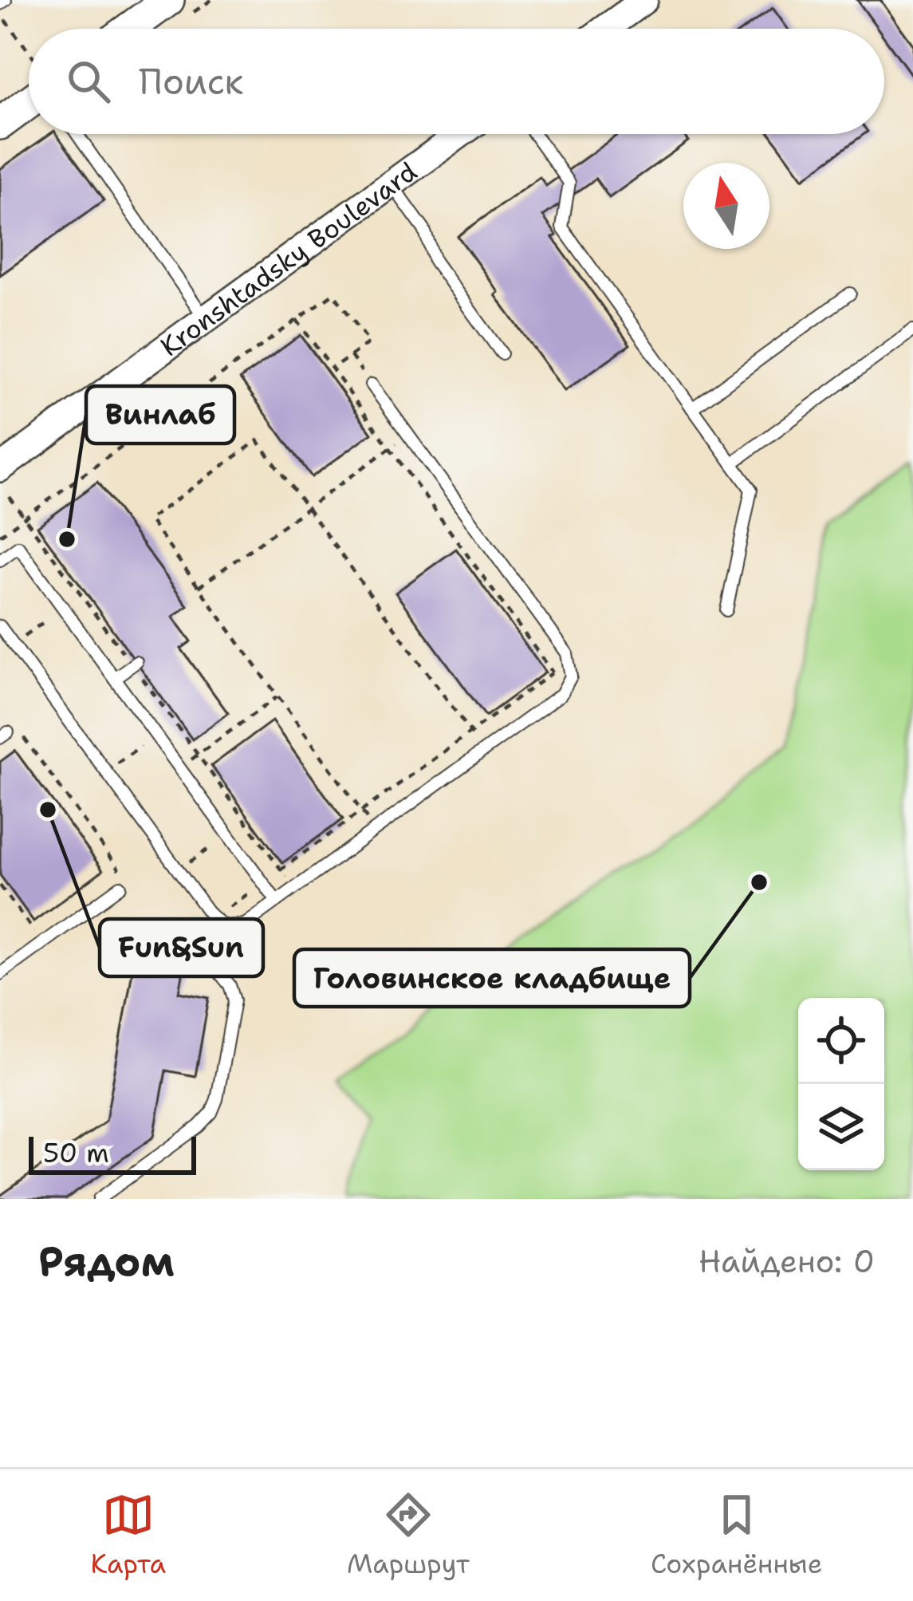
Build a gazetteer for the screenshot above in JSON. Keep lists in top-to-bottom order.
{
  "streets": {
    "street": ["Kronshtadsky Boulevard"]
  },
  "places": ["Винлаб", "Fun&Sun", "Головинское кладбище"],
  "scale_bar": "50 m",
  "north": "top",
  "page": {
    "search": "Поиск",
    "scale": "50 m",
    "heading": ["Рядом", "Найдено: 0"],
    "nav": ["Карта", "Маршрут", "Сохранённые"]
  }
}
